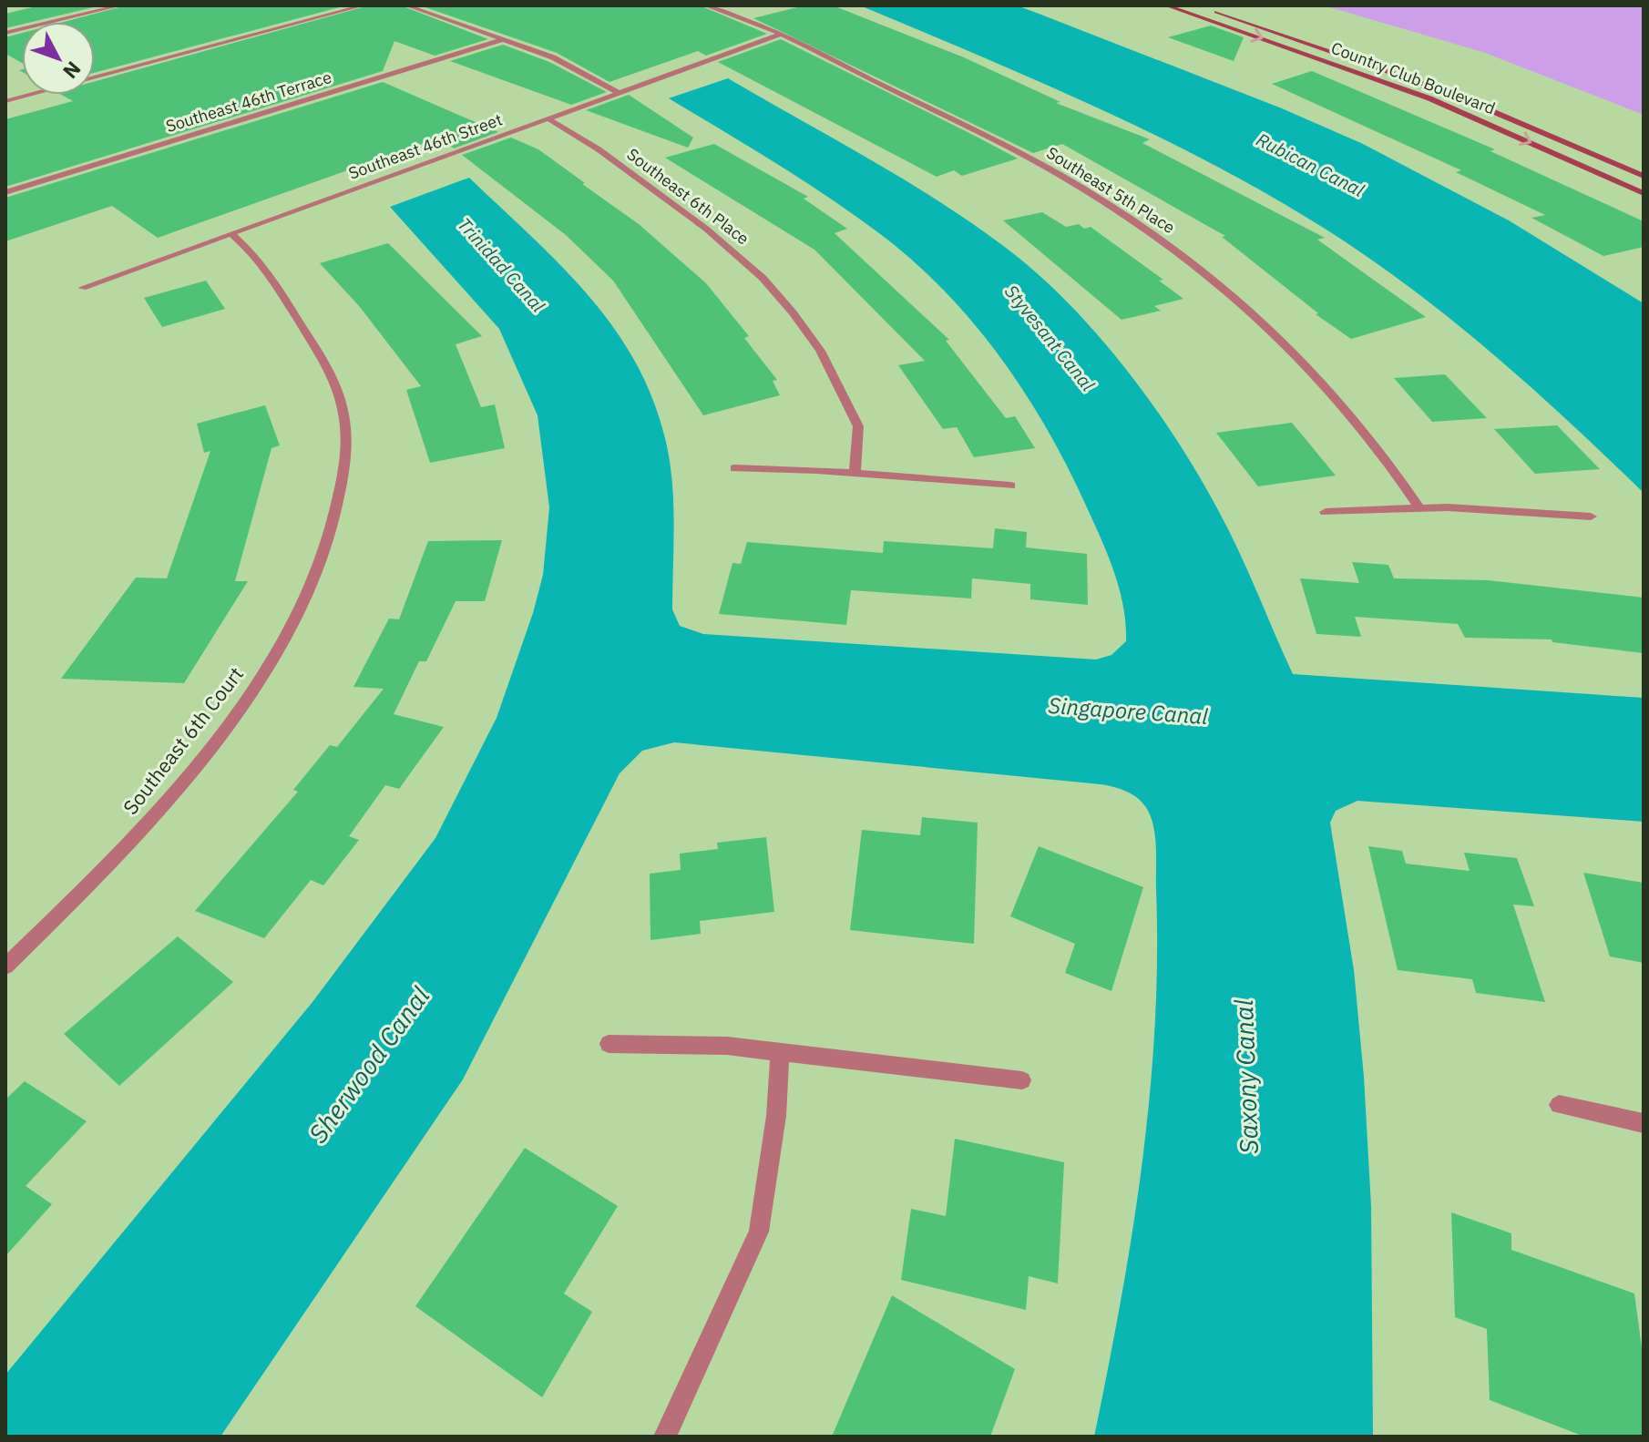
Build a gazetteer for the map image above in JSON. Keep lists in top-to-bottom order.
{
  "streets": {
    "main road": ["Country Club Boulevard"],
    "street": [
      "Southeast 46th Terrace",
      "Southeast 46th Street",
      "Southeast 5th Place",
      "Southeast 6th Place",
      "Southeast 6th Court"
    ]
  },
  "crossings": [
    ["Southeast 46th Street", "Southeast 5th Place"],
    ["Southeast 46th Street", "Southeast 6th Place"],
    ["Southeast 46th Street", "Southeast 6th Court"]
  ],
  "water": [
    "Rubican Canal",
    "Trinidad Canal",
    "Styvesant Canal",
    "Singapore Canal",
    "Sherwood Canal",
    "Saxony Canal"
  ],
  "north": "bottom right"
}
